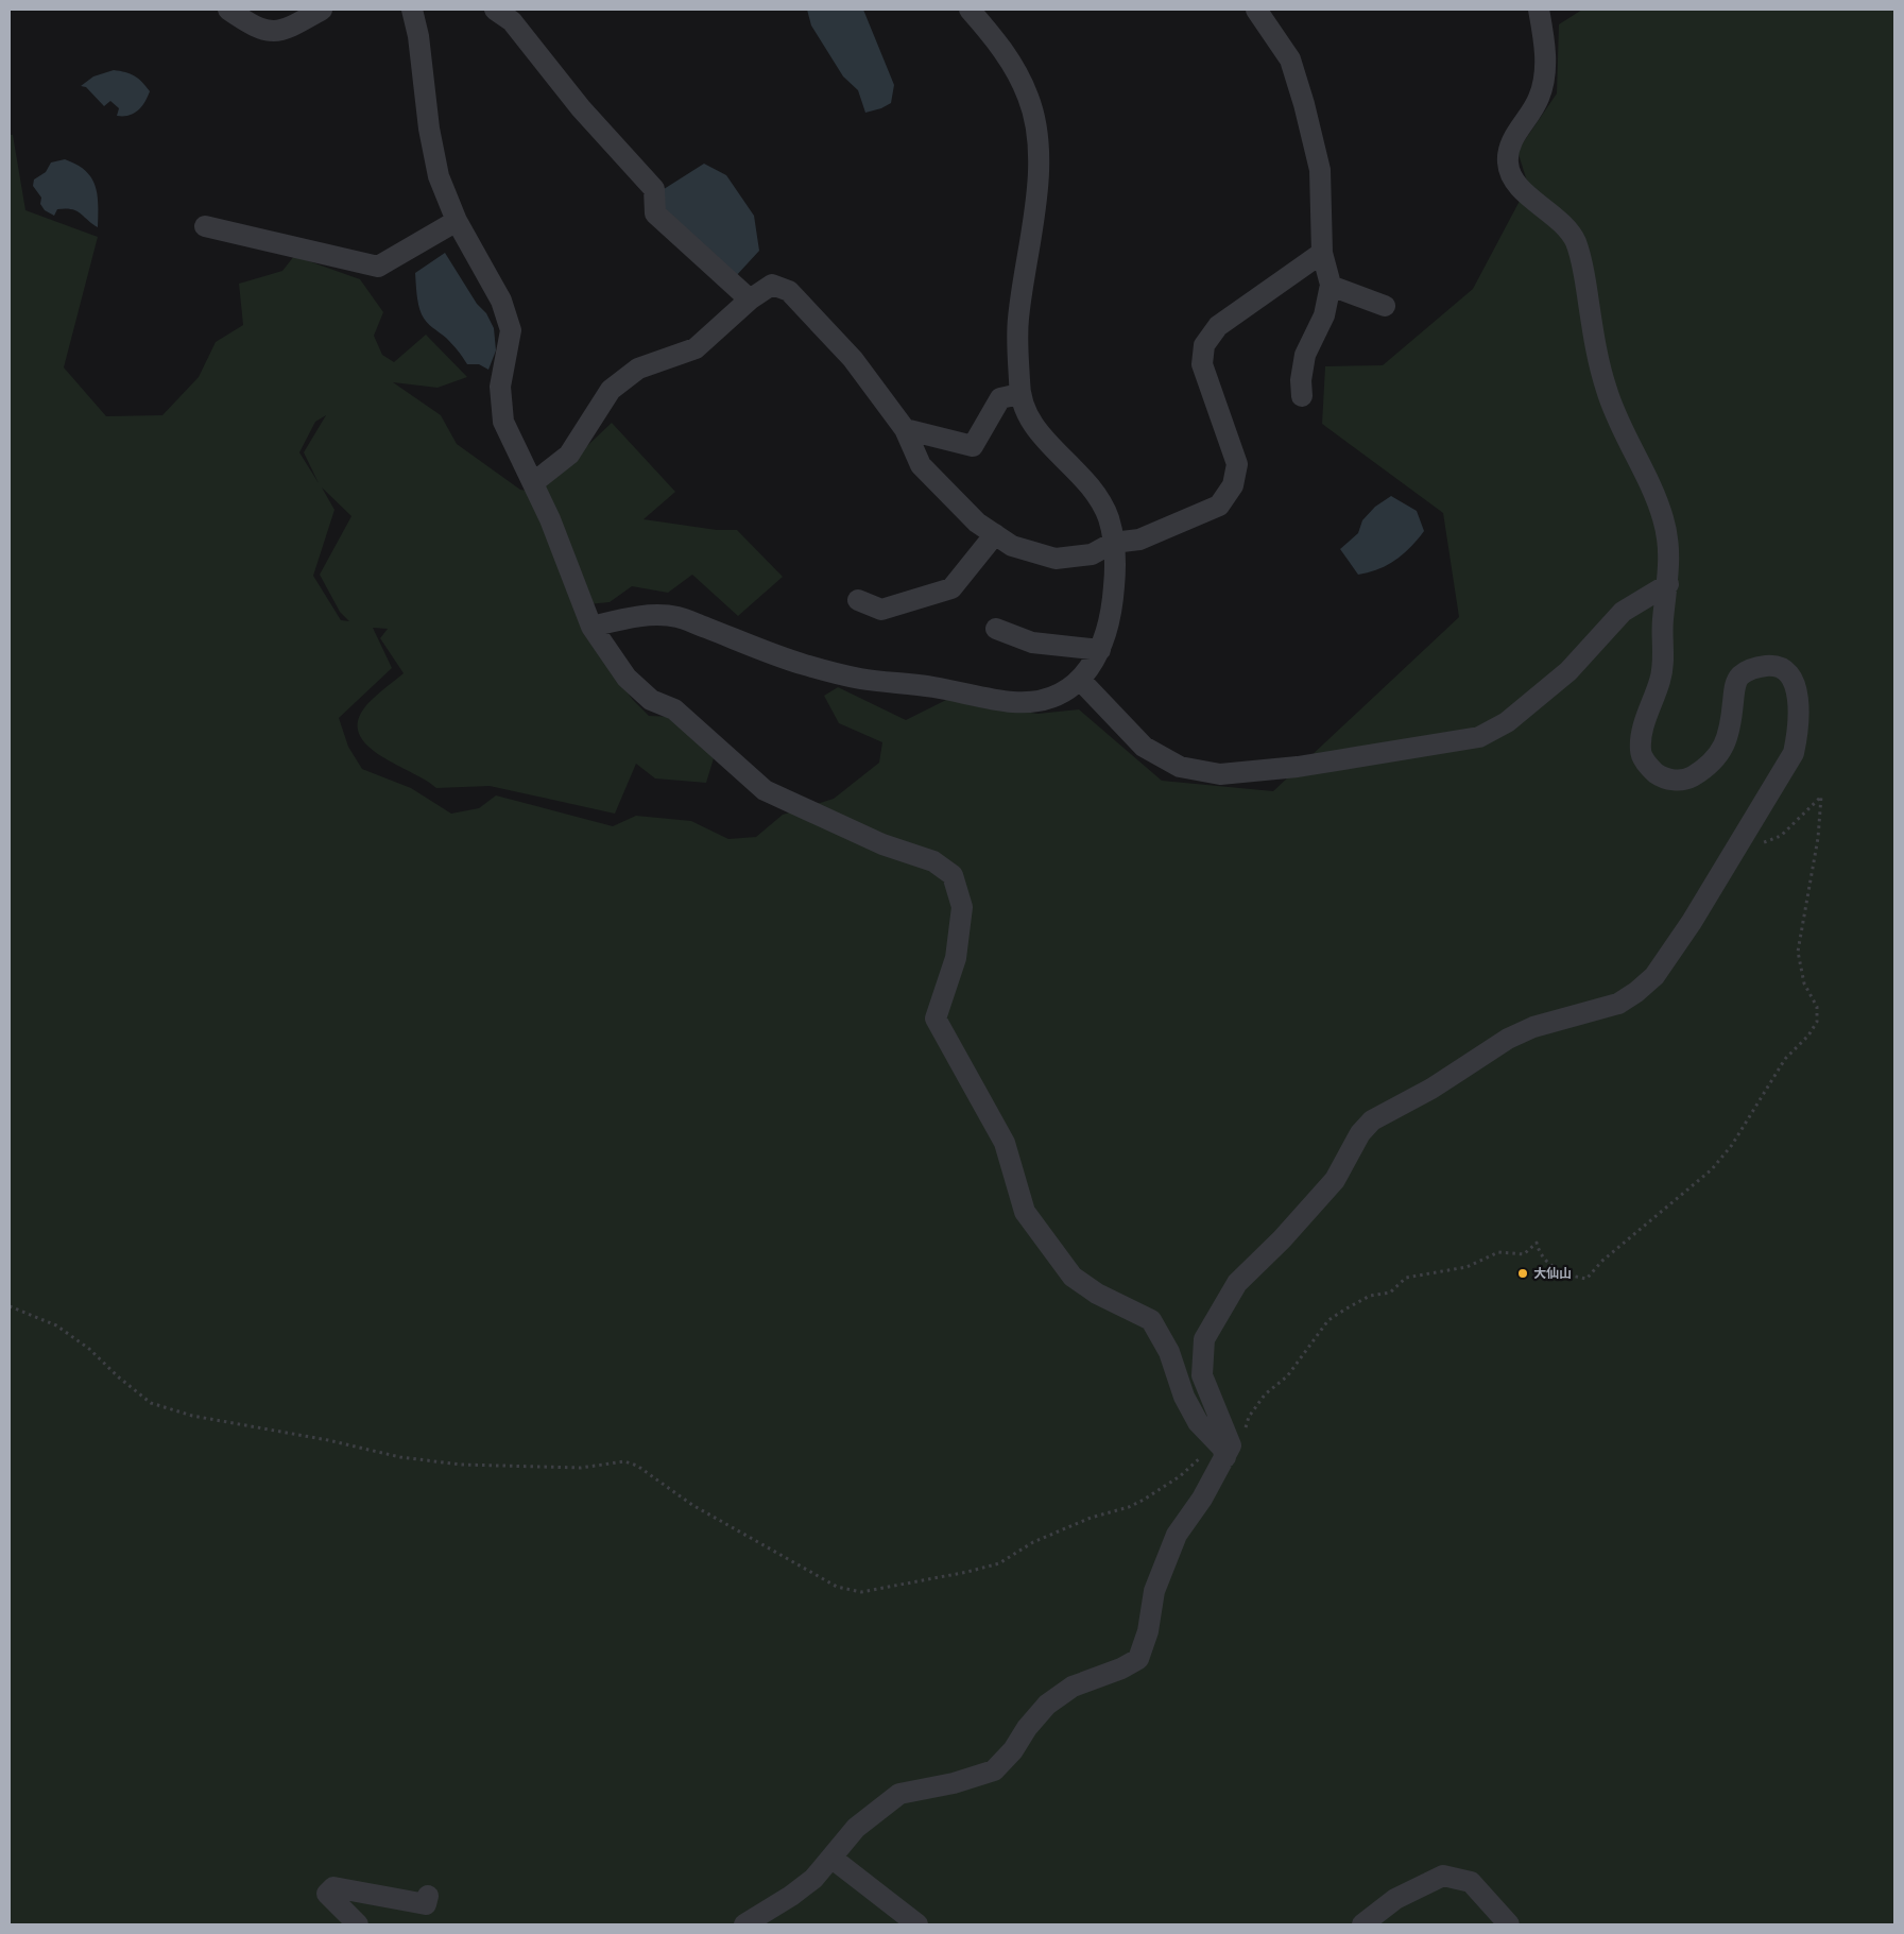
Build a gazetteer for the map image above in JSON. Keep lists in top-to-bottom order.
{
  "places": ["大仙山"]
}
